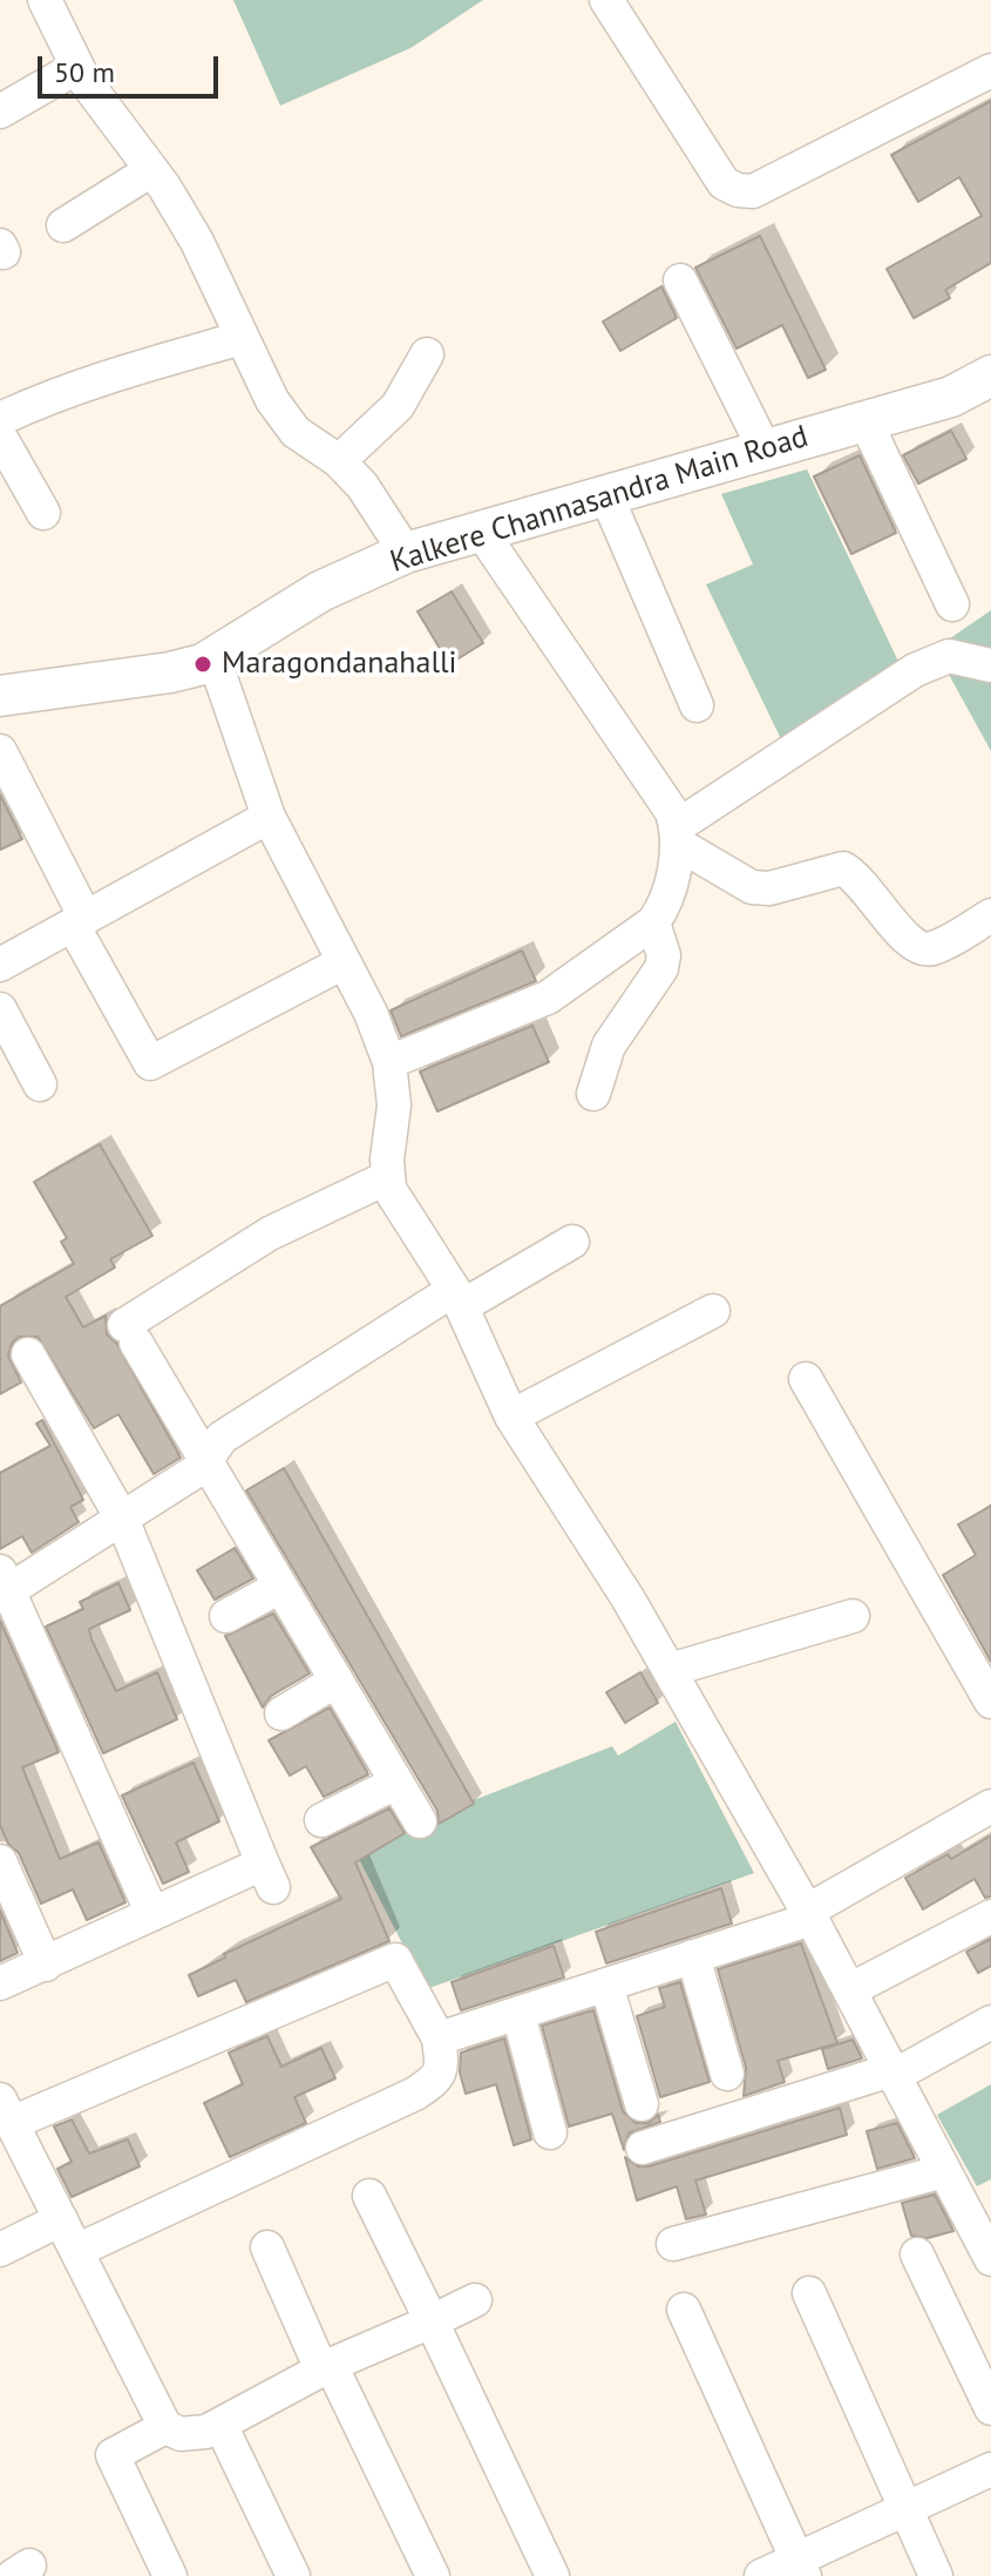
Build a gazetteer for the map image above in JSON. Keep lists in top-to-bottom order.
{
  "streets": {
    "main road": ["Kalkere Channasandra Main Road"]
  },
  "places": ["Maragondanahalli"],
  "scale_bar": "50 m"
}
